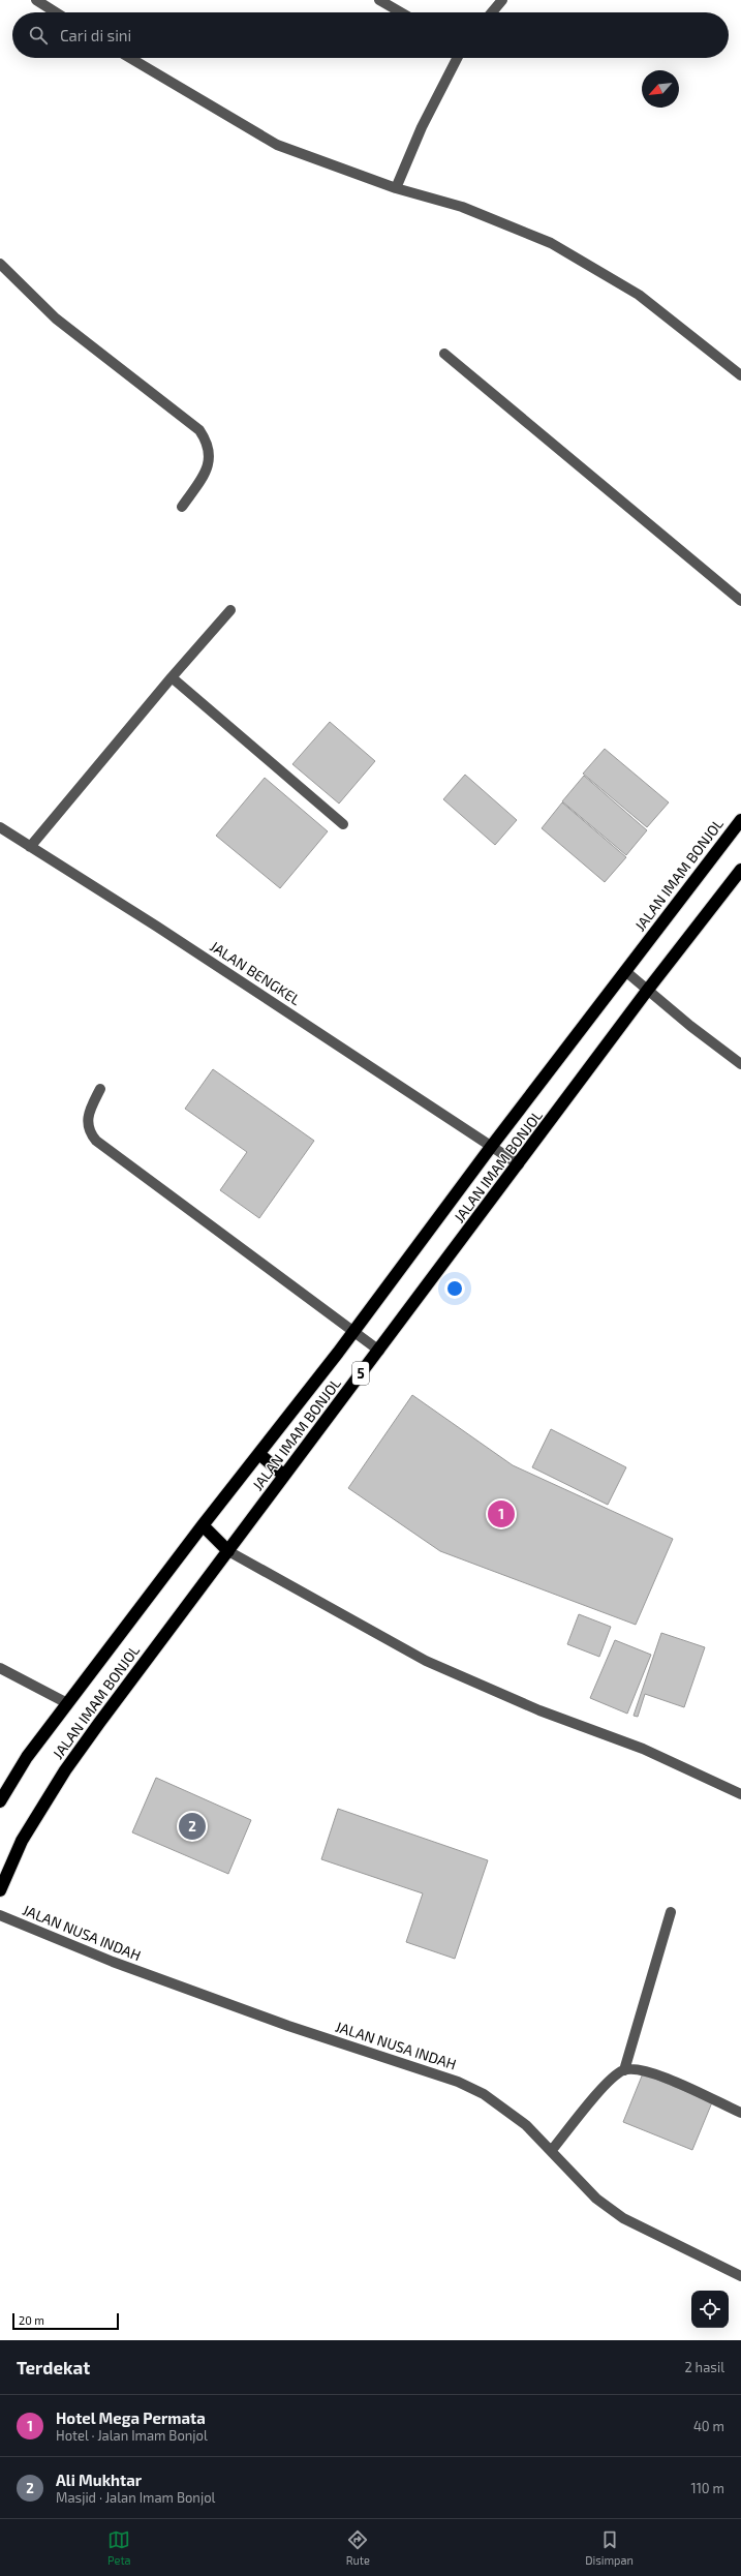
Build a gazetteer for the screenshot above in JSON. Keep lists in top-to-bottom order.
{
  "streets": {
    "highway": ["JALAN IMAM BONJOL", "5"],
    "street": ["JALAN BENGKEL", "JALAN NUSA INDAH"]
  },
  "crossings": [
    ["JALAN IMAM BONJOL", "JALAN BENGKEL"]
  ],
  "scale_bar": "20 m",
  "north": "bottom left",
  "page": {
    "search": "Cari di sini",
    "pins": ["1", "2"],
    "scale": "20 m",
    "heading": ["Terdekat", "2 hasil"],
    "list": [
      {
        "mark": "1",
        "name": "Hotel Mega Permata",
        "note": "Hotel · Jalan Imam Bonjol",
        "value": "40 m"
      },
      {
        "mark": "2",
        "name": "Ali Mukhtar",
        "note": "Masjid · Jalan Imam Bonjol",
        "value": "110 m"
      }
    ],
    "nav": ["Peta", "Rute", "Disimpan"]
  }
}
